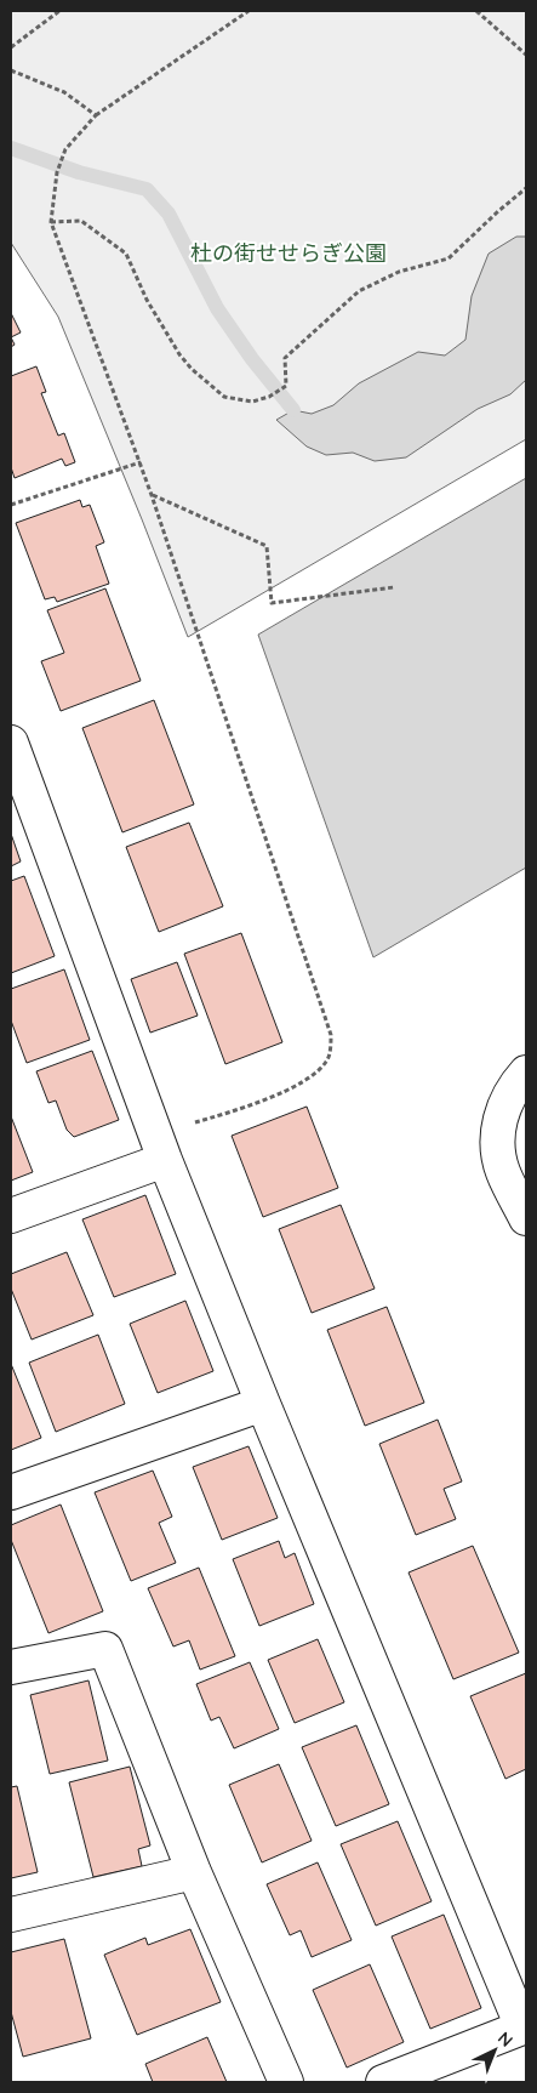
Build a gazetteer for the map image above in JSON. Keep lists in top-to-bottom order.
{
  "parks": ["杜の街せせらぎ公園"],
  "north": "top right"
}
